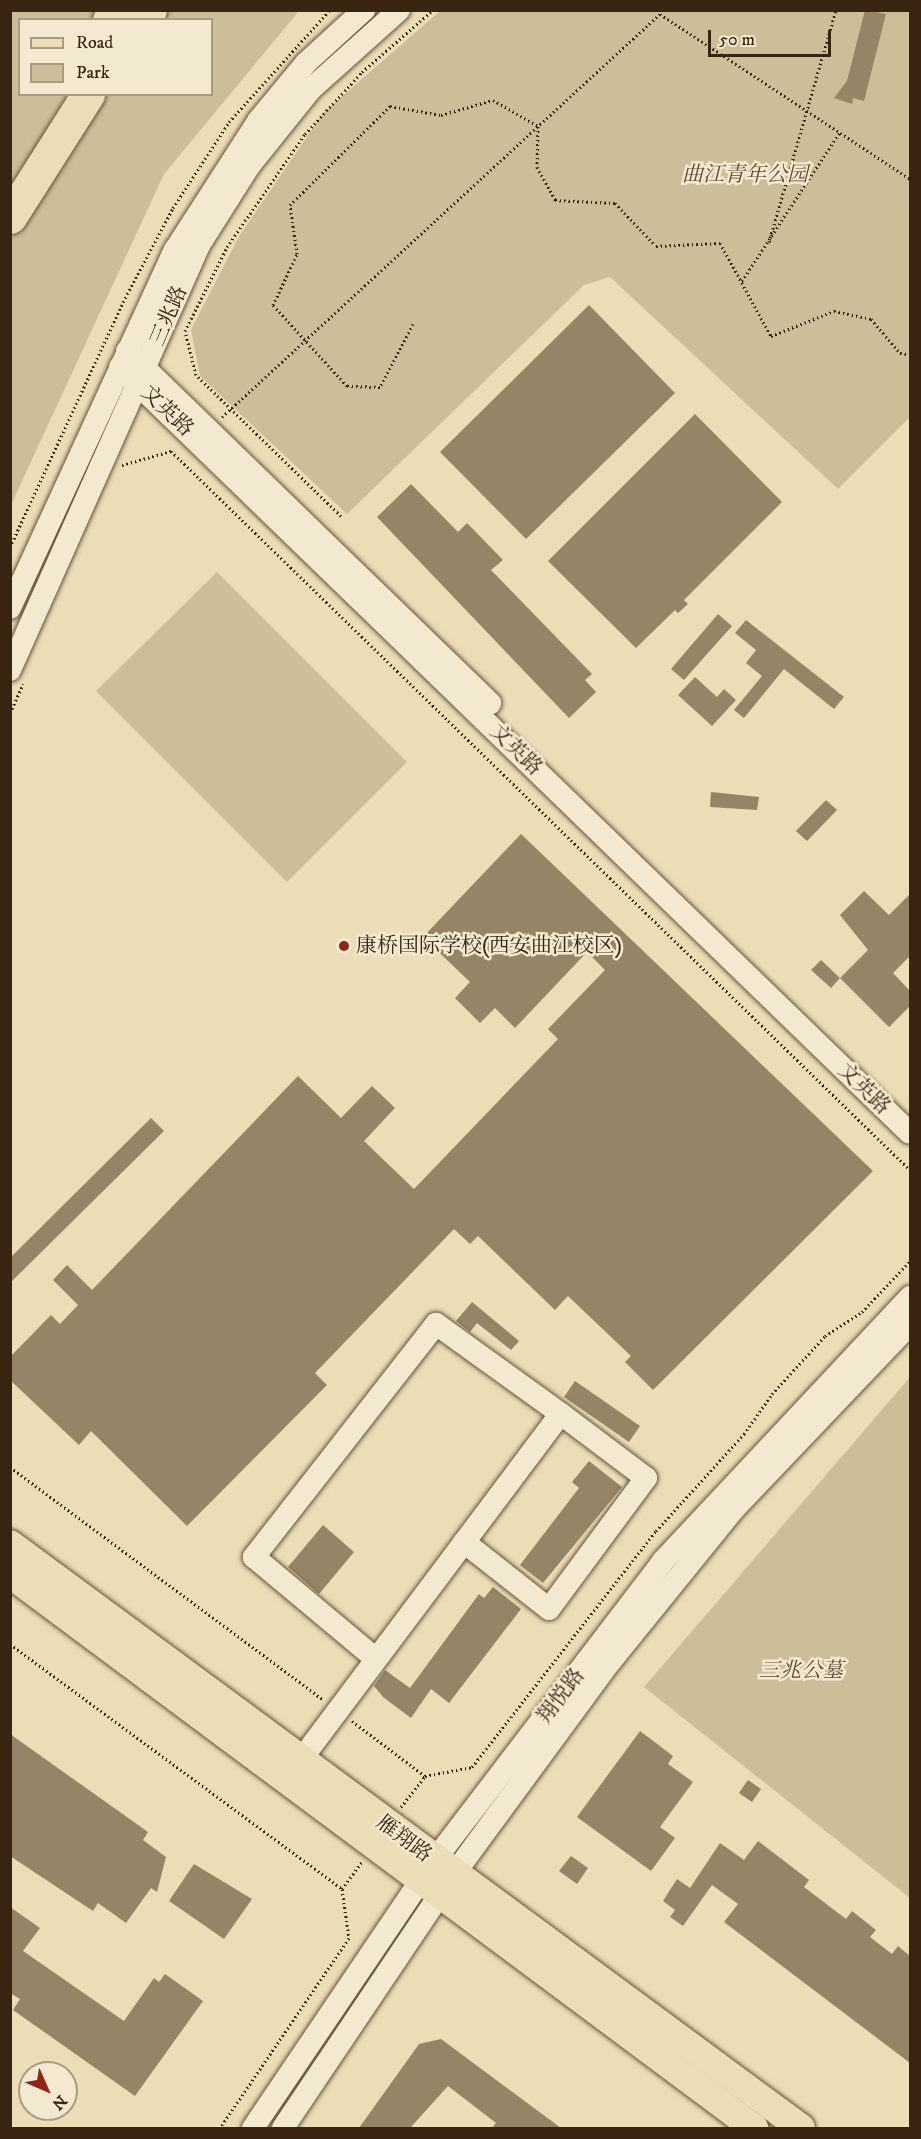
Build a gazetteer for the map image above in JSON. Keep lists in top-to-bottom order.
{
  "streets": {
    "main road": ["雁翔路"],
    "street": ["三兆路", "文英路", "翔悦路"]
  },
  "crossings": [
    ["三兆路", "文英路"],
    ["翔悦路", "雁翔路"]
  ],
  "parks": ["曲江青年公园", "三兆公墓"],
  "places": ["康桥国际学校(西安曲江校区)"],
  "legend": ["Road", "Park"],
  "scale_bar": "50 m",
  "north": "bottom right"
}
